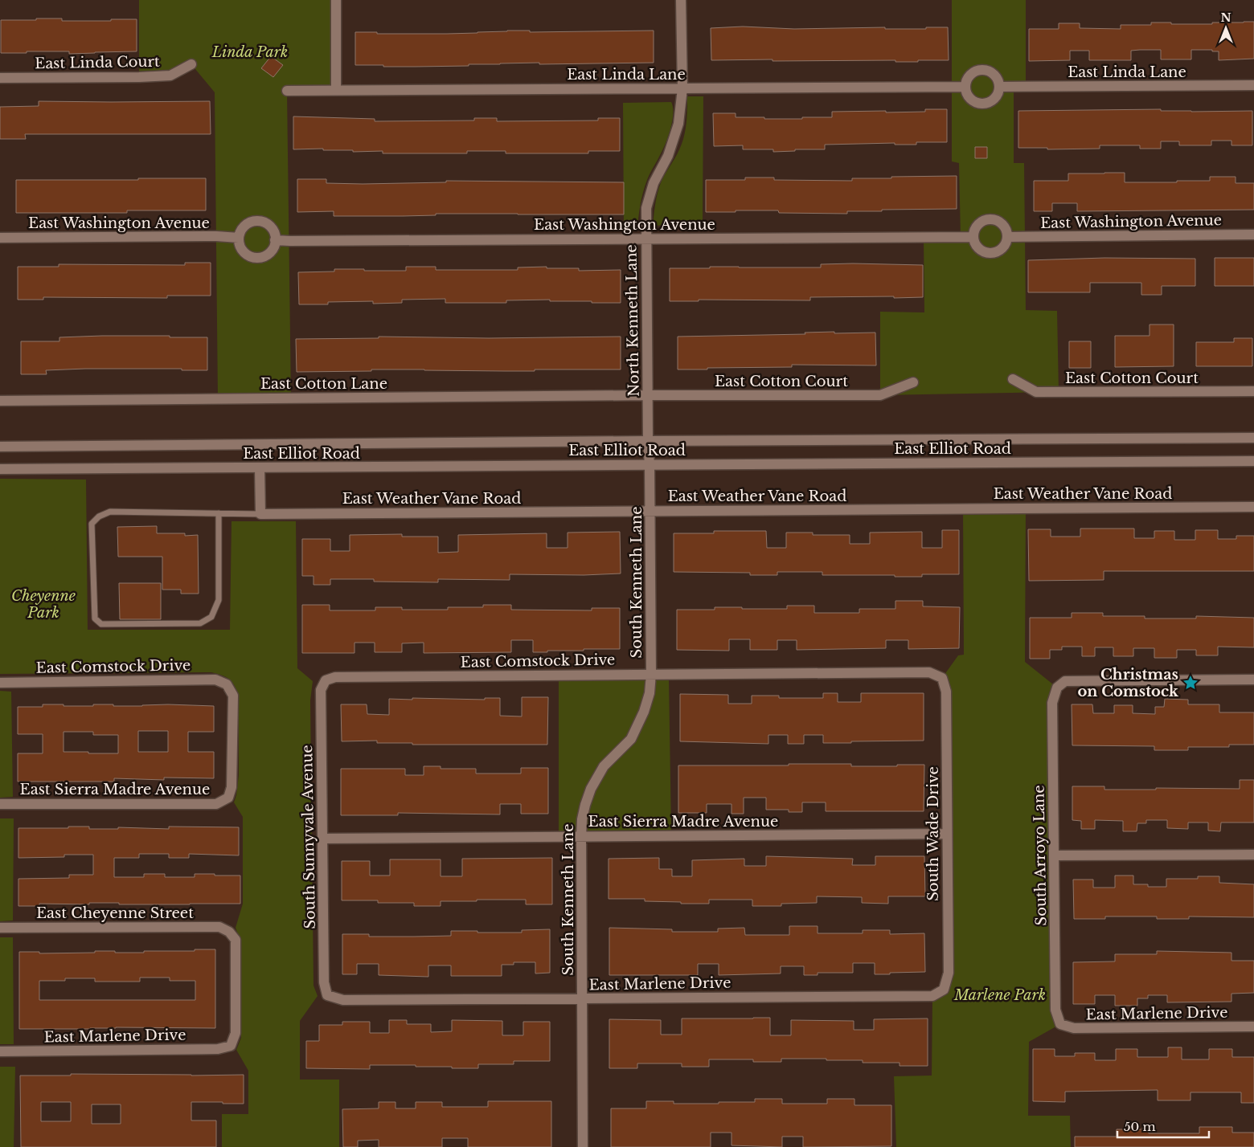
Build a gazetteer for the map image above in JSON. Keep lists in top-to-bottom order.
{
  "streets": {
    "street": [
      "East Linda Court",
      "East Linda Lane",
      "East Washington Avenue",
      "North Kenneth Lane",
      "East Cotton Court",
      "East Cotton Lane",
      "East Elliot Road",
      "East Weather Vane Road",
      "South Kenneth Lane",
      "East Comstock Drive",
      "East Sierra Madre Avenue",
      "South Wade Drive",
      "South Sunnyvale Avenue",
      "South Arroyo Lane",
      "East Cheyenne Street",
      "East Marlene Drive"
    ]
  },
  "crossings": [
    ["East Linda Lane", "North Kenneth Lane"],
    ["East Washington Avenue", "North Kenneth Lane"],
    ["North Kenneth Lane", "East Cotton Court"],
    ["North Kenneth Lane", "East Cotton Lane"],
    ["North Kenneth Lane", "East Elliot Road"],
    ["North Kenneth Lane", "South Kenneth Lane"],
    ["East Cotton Court", "East Cotton Lane"],
    ["East Elliot Road", "South Kenneth Lane"],
    ["East Weather Vane Road", "South Kenneth Lane"],
    ["South Kenneth Lane", "East Comstock Drive"],
    ["South Kenneth Lane", "East Sierra Madre Avenue"],
    ["South Kenneth Lane", "East Marlene Drive"],
    ["East Comstock Drive", "East Sierra Madre Avenue"],
    ["East Comstock Drive", "South Wade Drive"],
    ["East Comstock Drive", "South Sunnyvale Avenue"],
    ["East Sierra Madre Avenue", "South Wade Drive"],
    ["East Sierra Madre Avenue", "South Sunnyvale Avenue"],
    ["South Wade Drive", "East Marlene Drive"],
    ["South Sunnyvale Avenue", "East Marlene Drive"],
    ["South Arroyo Lane", "East Marlene Drive"],
    ["East Cheyenne Street", "East Marlene Drive"]
  ],
  "parks": ["Linda Park", "Cheyenne Park", "Marlene Park"],
  "places": {
    "place": ["Christmas on Comstock"]
  },
  "scale_bar": "50 m",
  "north": "top"
}
